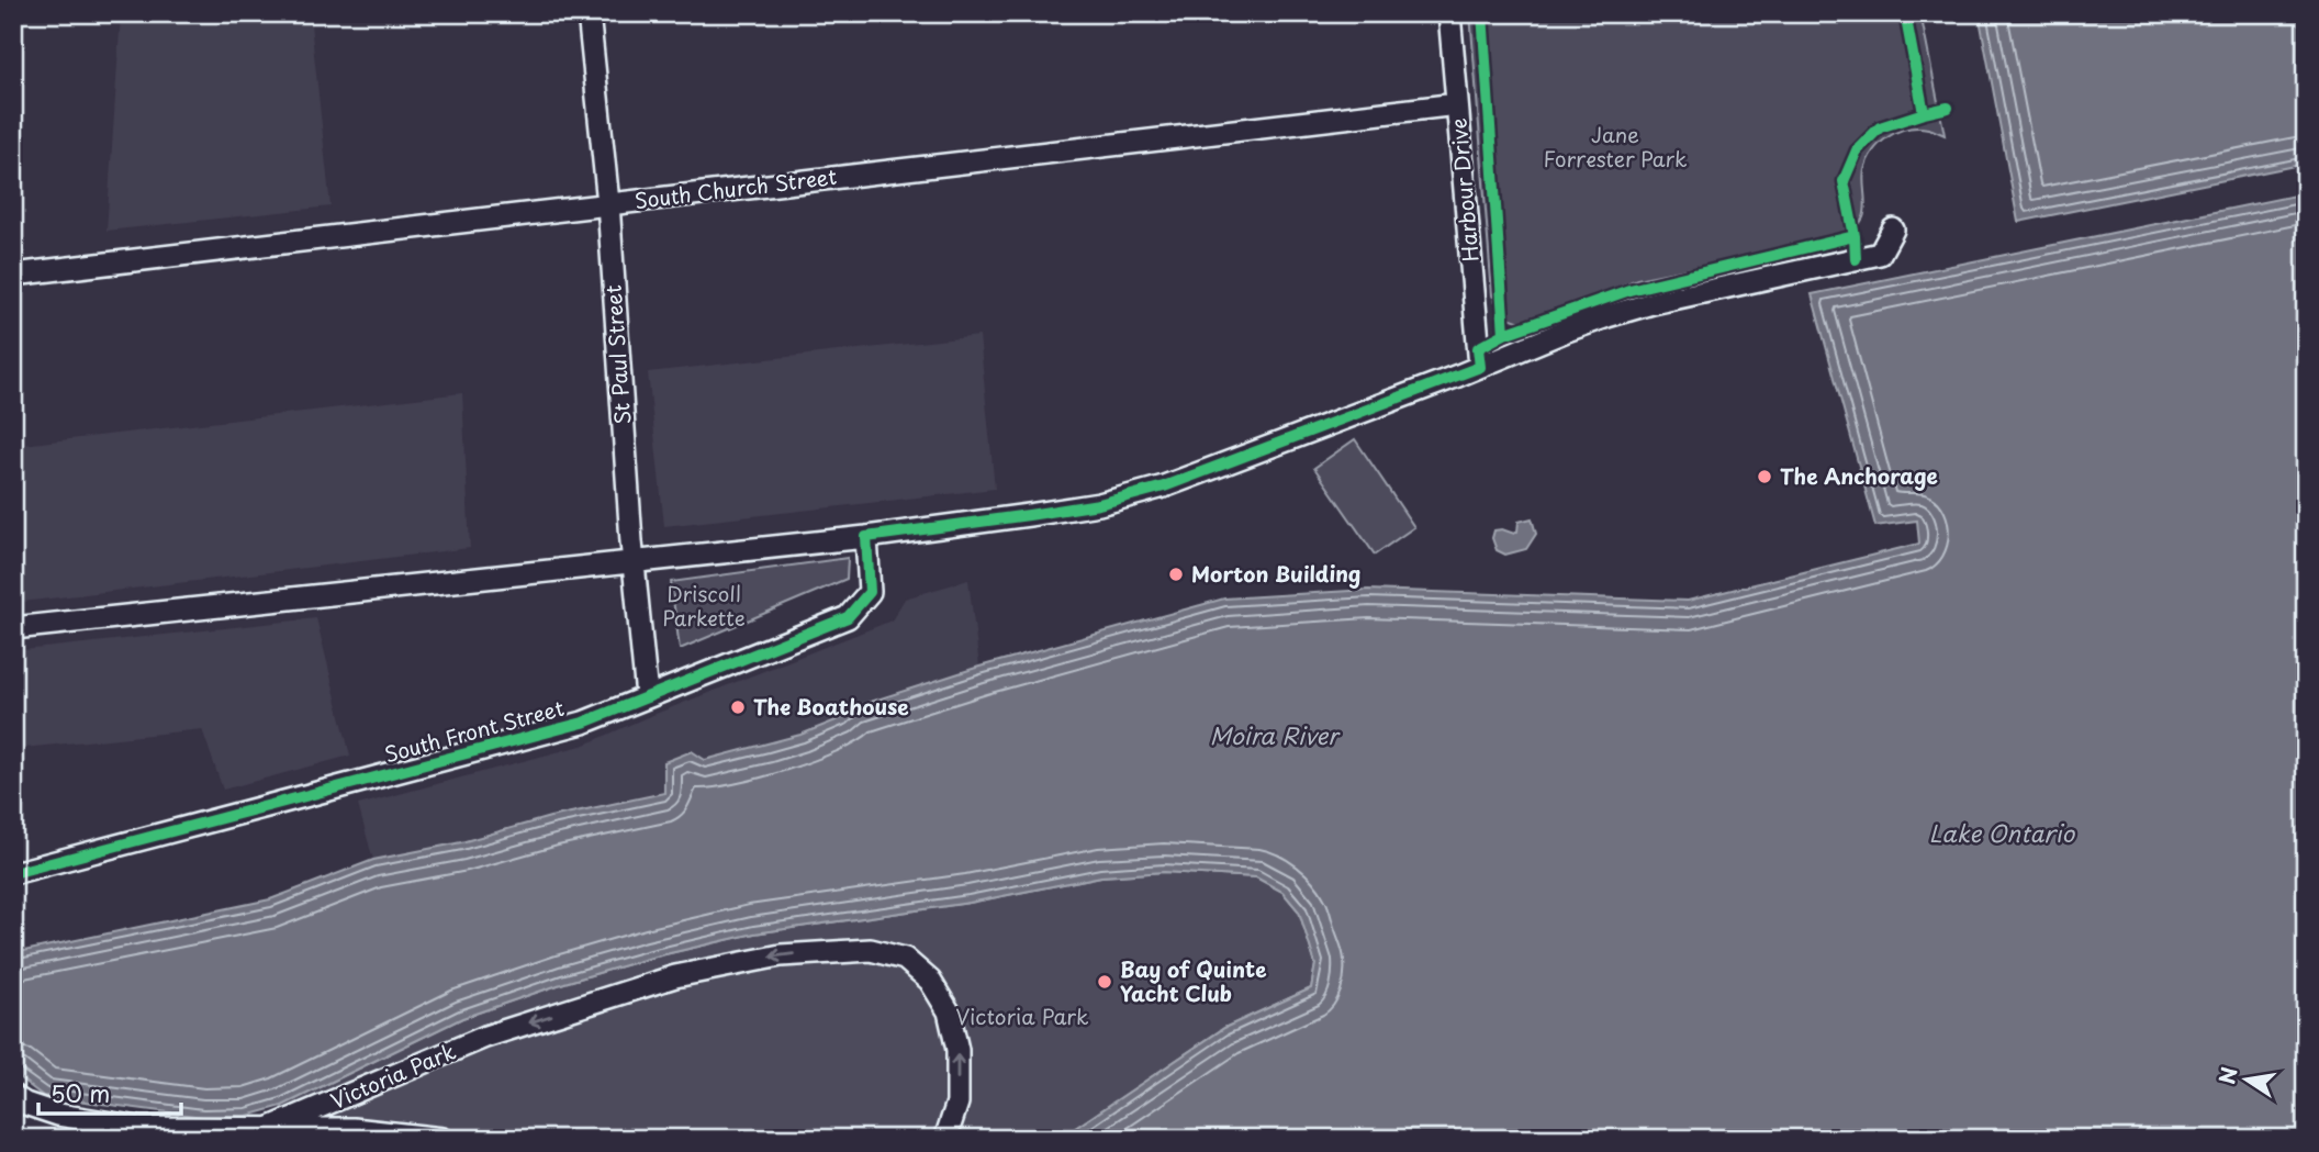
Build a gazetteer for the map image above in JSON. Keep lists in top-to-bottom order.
{
  "streets": {
    "street": [
      "South Church Street",
      "Harbour Drive",
      "St Paul Street",
      "South Front Street",
      "Victoria Park"
    ]
  },
  "crossings": [
    ["South Church Street", "Harbour Drive"],
    ["South Church Street", "St Paul Street"],
    ["St Paul Street", "South Front Street"]
  ],
  "water": ["Moira River", "Lake Ontario"],
  "parks": ["Jane Forrester Park", "Driscoll Parkette", "Victoria Park"],
  "places": [
    "The Anchorage",
    "Morton Building",
    "The Boathouse",
    "Bay of Quinte Yacht Club"
  ],
  "scale_bar": "50 m",
  "north": "left"
}
